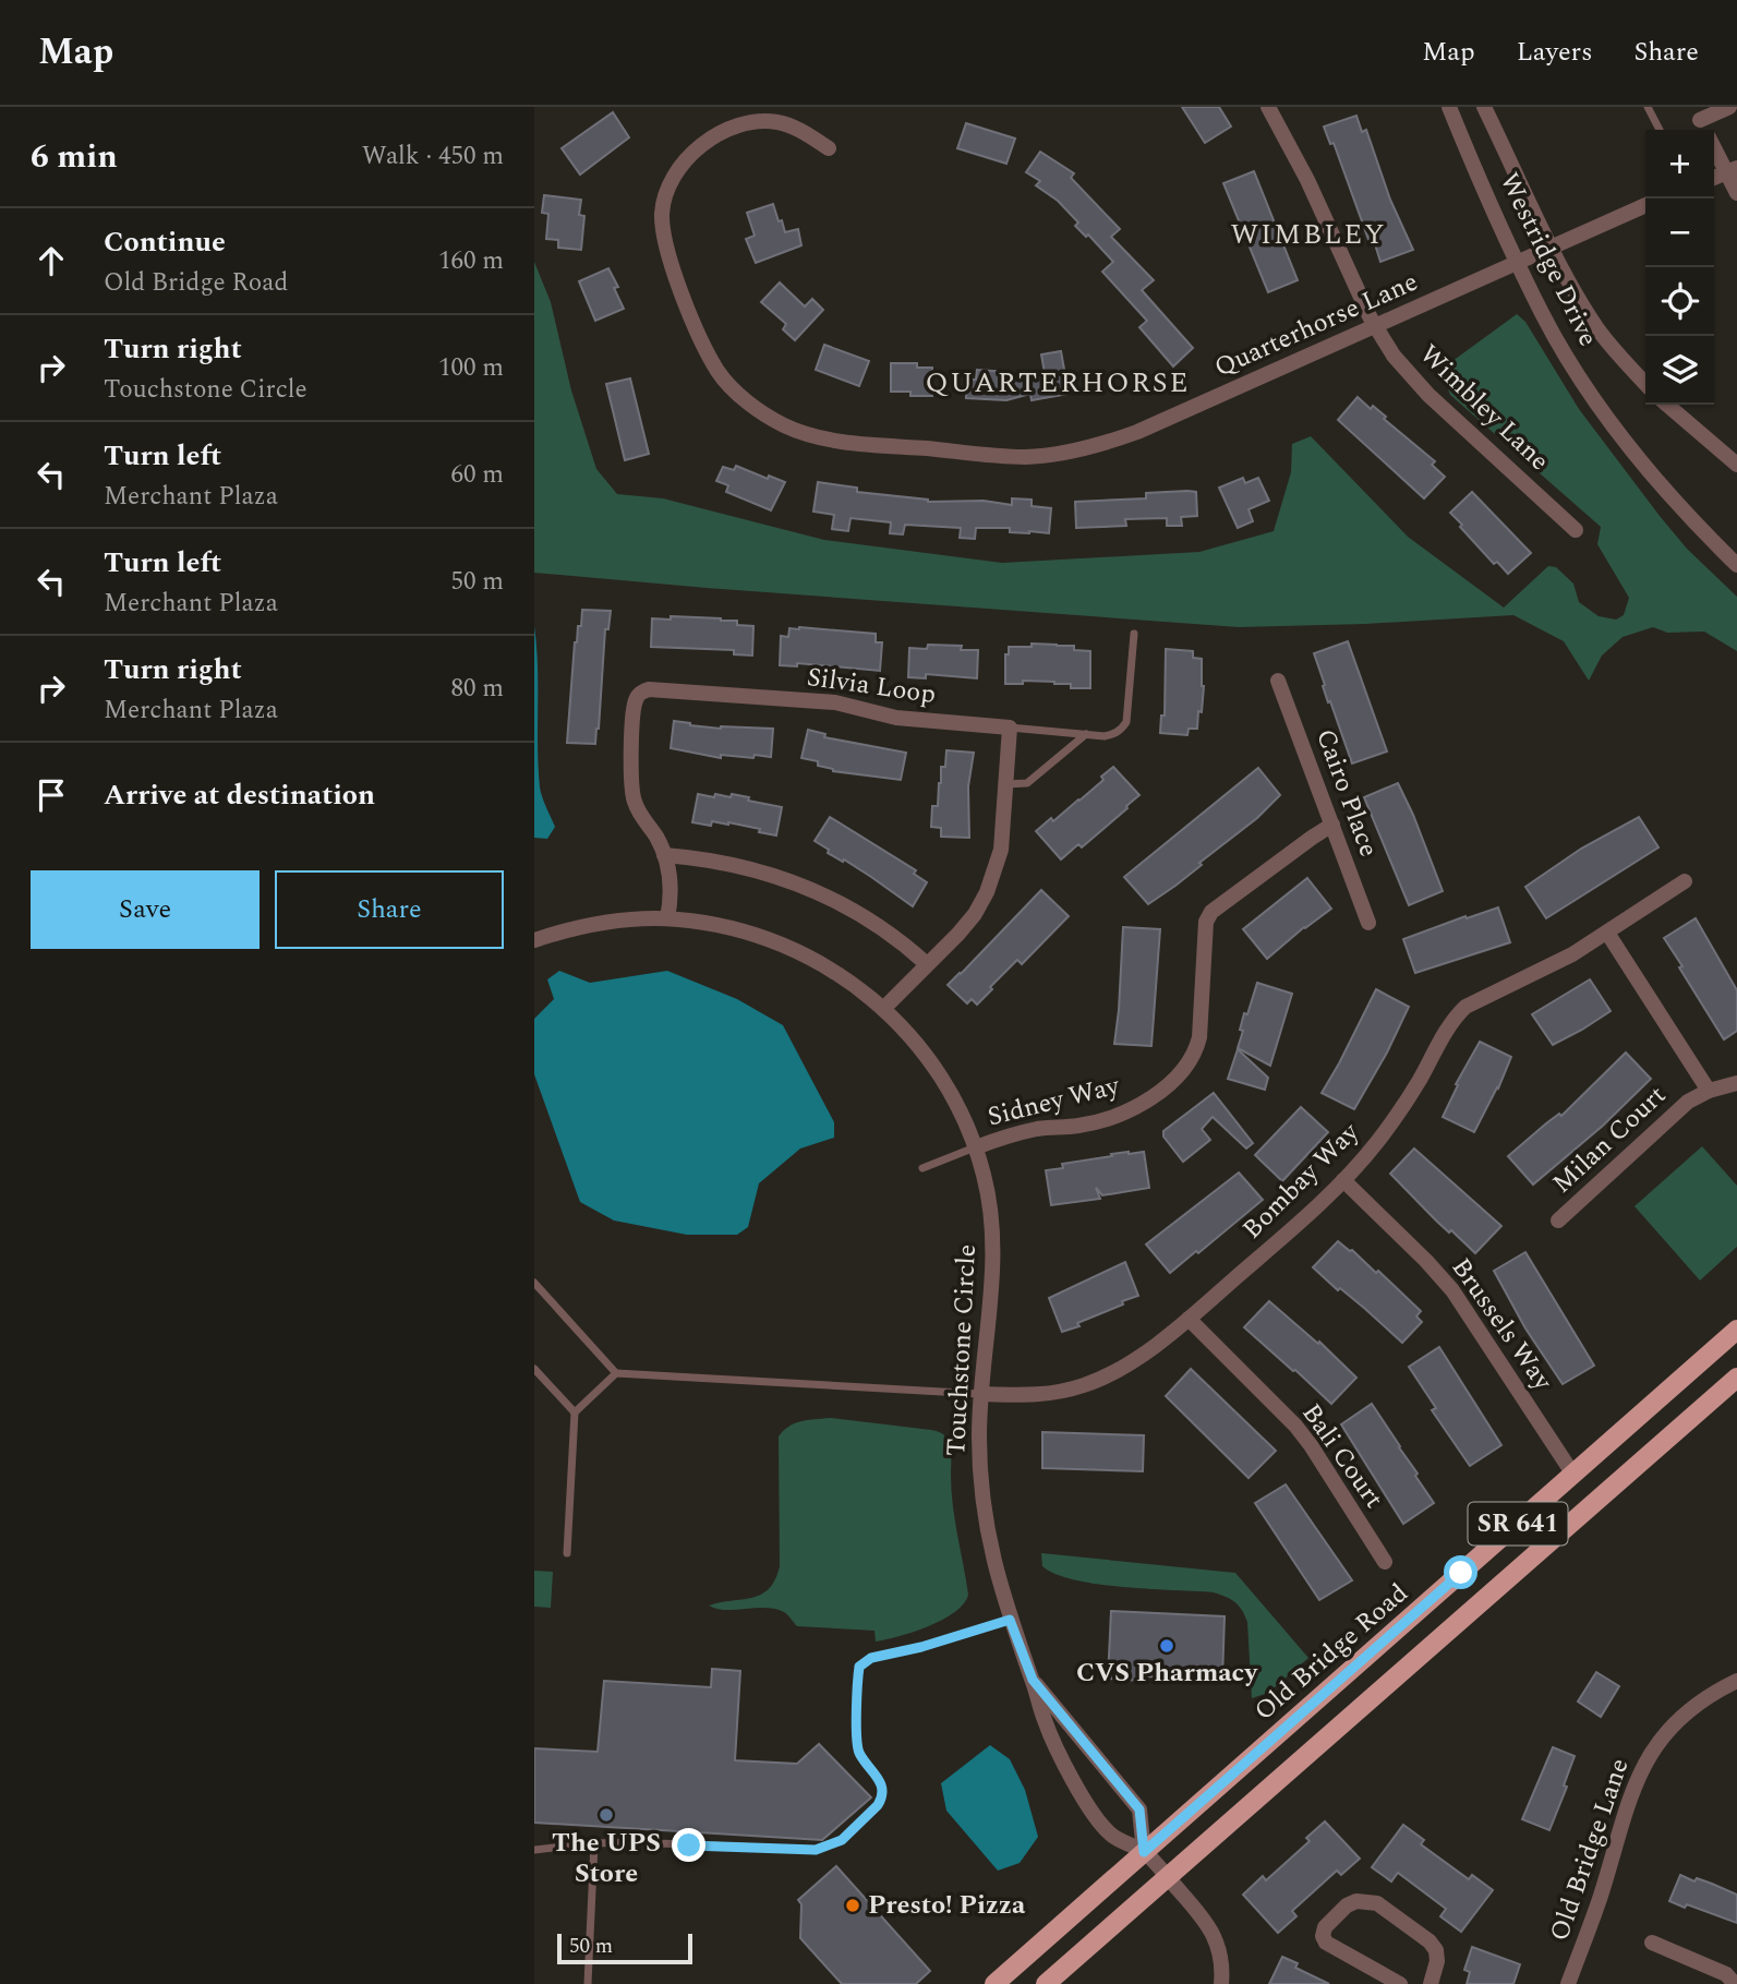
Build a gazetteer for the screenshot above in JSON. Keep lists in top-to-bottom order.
{
  "streets": {
    "main road": ["SR 641", "Old Bridge Road"],
    "street": [
      "Westridge Drive",
      "Quarterhorse Lane",
      "Wimbley Lane",
      "Silvia Loop",
      "Cairo Place",
      "Sidney Way",
      "Milan Court",
      "Bombay Way",
      "Brussels Way",
      "Touchstone Circle",
      "Bali Court",
      "Old Bridge Lane"
    ]
  },
  "crossings": [
    ["Westridge Drive", "Quarterhorse Lane"],
    ["Quarterhorse Lane", "Wimbley Lane"],
    ["Silvia Loop", "Touchstone Circle"],
    ["Cairo Place", "Sidney Way"],
    ["Sidney Way", "Touchstone Circle"],
    ["Bombay Way", "Brussels Way"],
    ["Bombay Way", "Touchstone Circle"],
    ["Bombay Way", "Bali Court"],
    ["Brussels Way", "Old Bridge Road"],
    ["Touchstone Circle", "Old Bridge Road"]
  ],
  "districts": ["WIMBLEY", "QUARTERHORSE"],
  "places": ["CVS Pharmacy", "The UPS Store", "Presto! Pizza"],
  "scale_bar": "50 m",
  "page": {
    "header": "Map",
    "nav": ["Map", "Layers", "Share"],
    "heading": ["6 min", "Walk · 450 m"],
    "map_buttons": ["+", "−"],
    "list": [
      ["Continue", "Old Bridge Road", "160 m"],
      ["Turn right", "Touchstone Circle", "100 m"],
      ["Turn left", "Merchant Plaza", "60 m"],
      ["Turn left", "Merchant Plaza", "50 m"],
      ["Turn right", "Merchant Plaza", "80 m"],
      "Arrive at destination"
    ],
    "buttons": ["Save", "Share"],
    "scale": "50 m"
  }
}
